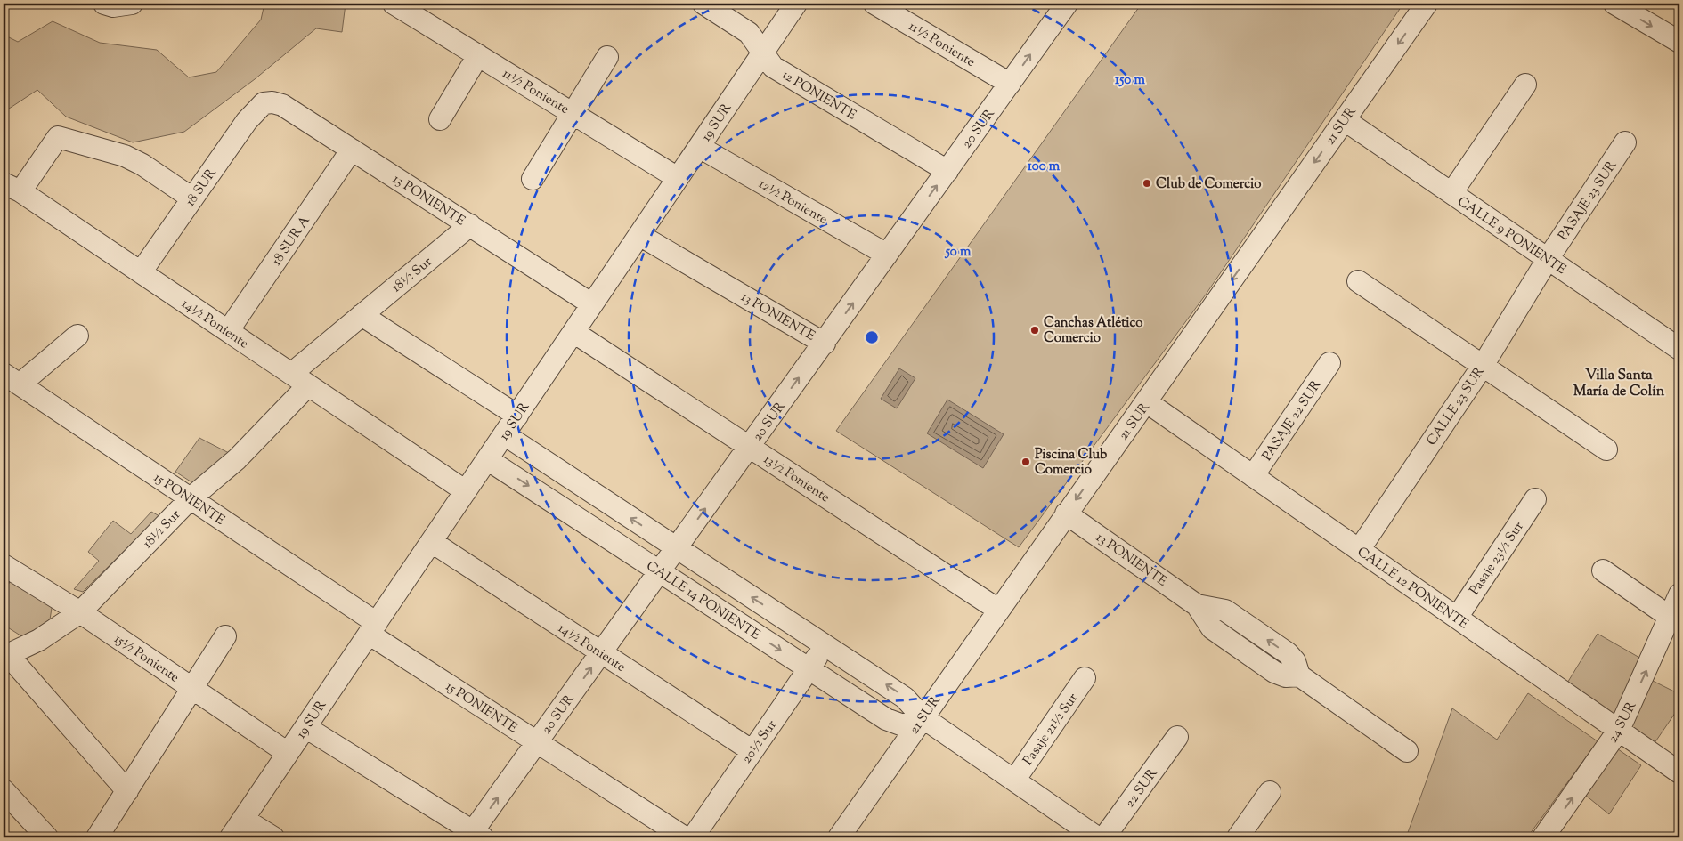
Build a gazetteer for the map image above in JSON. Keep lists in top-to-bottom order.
{
  "streets": {
    "street": [
      "11½ Poniente",
      "12 PONIENTE",
      "19 SUR",
      "21 SUR",
      "20 SUR",
      "18 SUR",
      "13 PONIENTE",
      "PASAJE 23 SUR",
      "12½ Poniente",
      "CALLE 9 PONIENTE",
      "18 SUR A",
      "18½ Sur",
      "14½ Poniente",
      "CALLE 23 SUR",
      "PASAJE 22 SUR",
      "13½ Poniente",
      "15 PONIENTE",
      "Pasaje 23½ Sur",
      "CALLE 12 PONIENTE",
      "CALLE 14 PONIENTE",
      "15½ Poniente",
      "24 SUR",
      "Pasaje 21½ Sur",
      "20½ Sur",
      "22 SUR"
    ]
  },
  "crossings": [
    ["11½ Poniente", "19 SUR"],
    ["11½ Poniente", "20 SUR"],
    ["12 PONIENTE", "19 SUR"],
    ["12 PONIENTE", "20 SUR"],
    ["19 SUR", "13 PONIENTE"],
    ["19 SUR", "12½ Poniente"],
    ["19 SUR", "14½ Poniente"],
    ["19 SUR", "13½ Poniente"],
    ["19 SUR", "15 PONIENTE"],
    ["19 SUR", "CALLE 14 PONIENTE"],
    ["19 SUR", "15½ Poniente"],
    ["21 SUR", "13 PONIENTE"],
    ["21 SUR", "CALLE 9 PONIENTE"],
    ["21 SUR", "13½ Poniente"],
    ["21 SUR", "CALLE 12 PONIENTE"],
    ["21 SUR", "CALLE 14 PONIENTE"],
    ["20 SUR", "13 PONIENTE"],
    ["20 SUR", "12½ Poniente"],
    ["20 SUR", "14½ Poniente"],
    ["20 SUR", "13½ Poniente"],
    ["20 SUR", "15 PONIENTE"],
    ["20 SUR", "CALLE 14 PONIENTE"],
    ["18 SUR", "13 PONIENTE"],
    ["18 SUR", "14½ Poniente"],
    ["13 PONIENTE", "18 SUR A"],
    ["13 PONIENTE", "18½ Sur"],
    ["PASAJE 23 SUR", "CALLE 9 PONIENTE"],
    ["PASAJE 23 SUR", "CALLE 23 SUR"],
    ["CALLE 9 PONIENTE", "CALLE 23 SUR"],
    ["18 SUR A", "14½ Poniente"],
    ["18½ Sur", "14½ Poniente"],
    ["18½ Sur", "15 PONIENTE"],
    ["18½ Sur", "15½ Poniente"],
    ["14½ Poniente", "20½ Sur"],
    ["CALLE 23 SUR", "CALLE 12 PONIENTE"],
    ["PASAJE 22 SUR", "CALLE 12 PONIENTE"],
    ["Pasaje 23½ Sur", "CALLE 12 PONIENTE"],
    ["CALLE 12 PONIENTE", "24 SUR"],
    ["CALLE 14 PONIENTE", "20½ Sur"]
  ],
  "one_way": ["21 SUR", "20 SUR", "24 SUR"],
  "districts": ["Villa Santa María de Colín"],
  "places": ["Club de Comercio", "Canchas Atlético Comercio", "Piscina Club Comercio"],
  "rings": ["150 m", "100 m", "50 m"]
}
